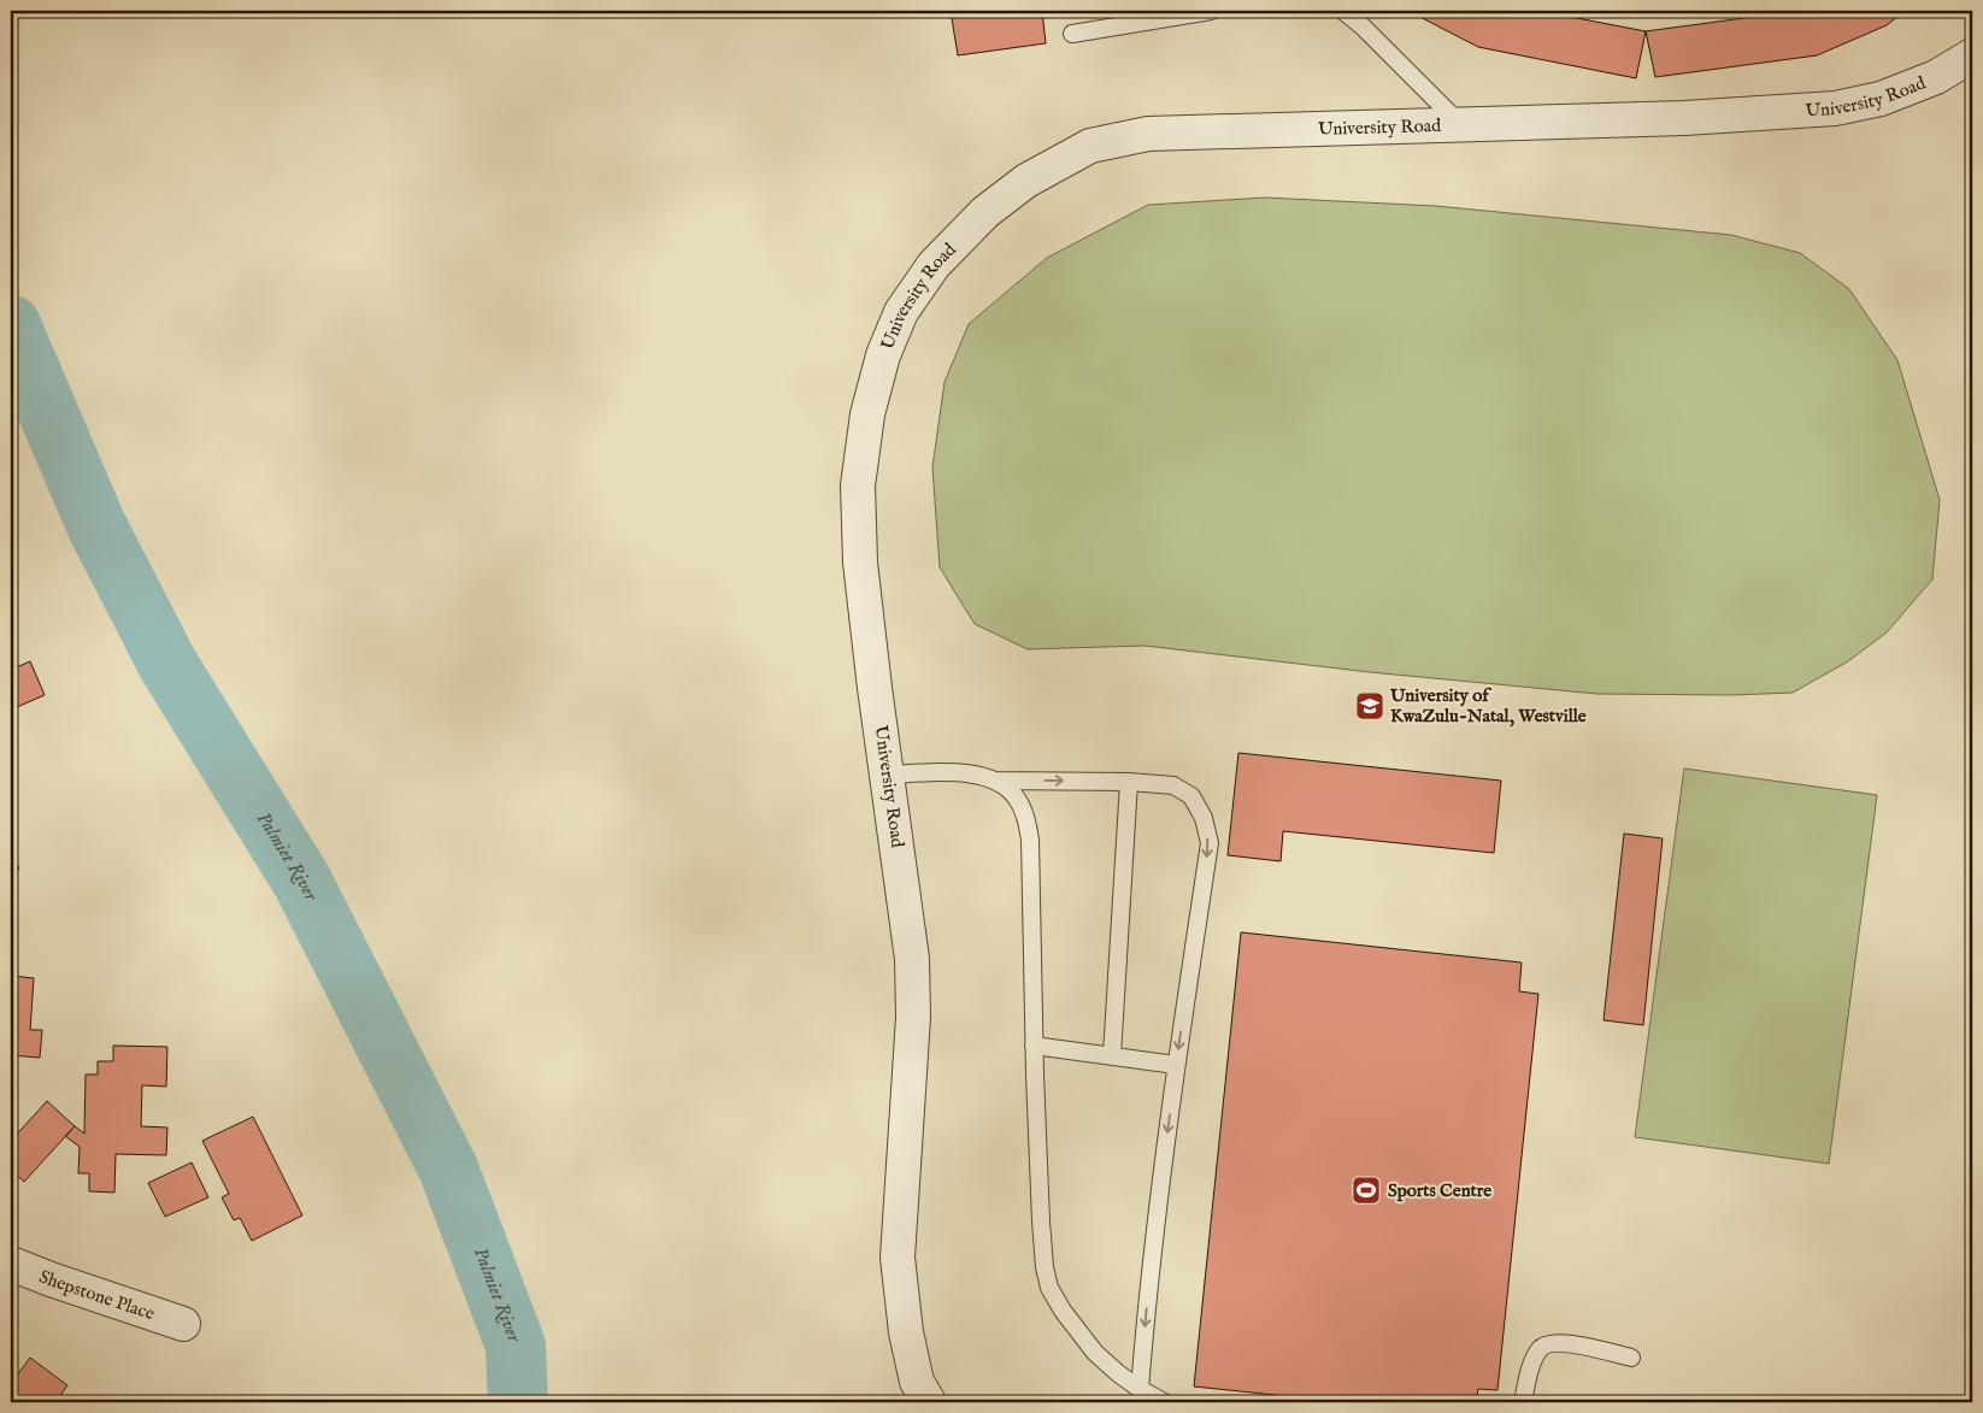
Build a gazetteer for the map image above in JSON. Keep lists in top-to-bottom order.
{
  "streets": {
    "street": ["University Road", "Shepstone Place"]
  },
  "water": ["Palmiet River"],
  "places": {
    "school or university": ["University of KwaZulu-Natal, Westville"],
    "sports": ["Sports Centre"]
  }
}
